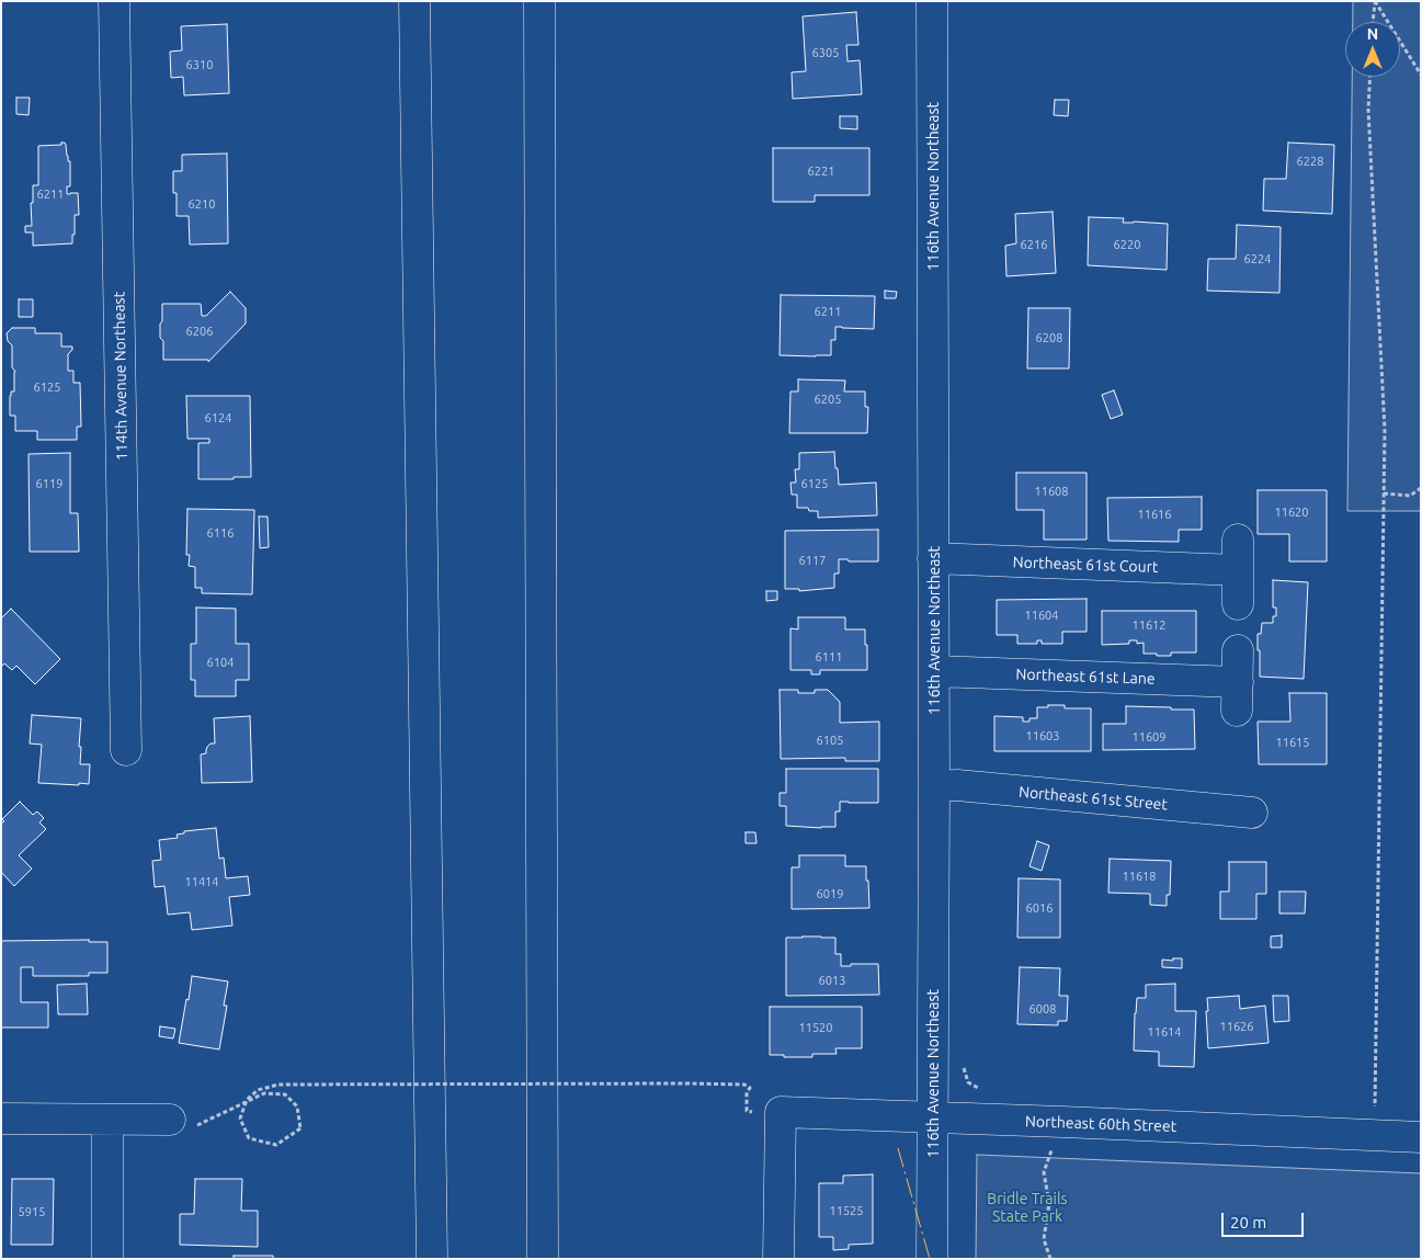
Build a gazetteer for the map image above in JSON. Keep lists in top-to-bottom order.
{
  "streets": {
    "main road": [
      "116th Avenue Northeast",
      "114th Avenue Northeast",
      "Northeast 61st Court",
      "Northeast 61st Lane",
      "Northeast 61st Street",
      "Northeast 60th Street"
    ]
  },
  "crossings": [
    ["116th Avenue Northeast", "Northeast 61st Court"],
    ["116th Avenue Northeast", "Northeast 61st Lane"],
    ["116th Avenue Northeast", "Northeast 61st Street"],
    ["116th Avenue Northeast", "Northeast 60th Street"]
  ],
  "parks": ["Bridle Trails State Park"],
  "house_numbers": [
    "6305",
    "6310",
    "6228",
    "6221",
    "6211",
    "6210",
    "6216",
    "6220",
    "6224",
    "6211",
    "6206",
    "6208",
    "6125",
    "6205",
    "6124",
    "6119",
    "6125",
    "11608",
    "11620",
    "11616",
    "6116",
    "6117",
    "11604",
    "11612",
    "6111",
    "6104",
    "11603",
    "11609",
    "6105",
    "11615",
    "11618",
    "11414",
    "6019",
    "6016",
    "6013",
    "6008",
    "11626",
    "11520",
    "11614",
    "11525",
    "5915"
  ],
  "scale_bar": "20 m",
  "north": "top"
}
